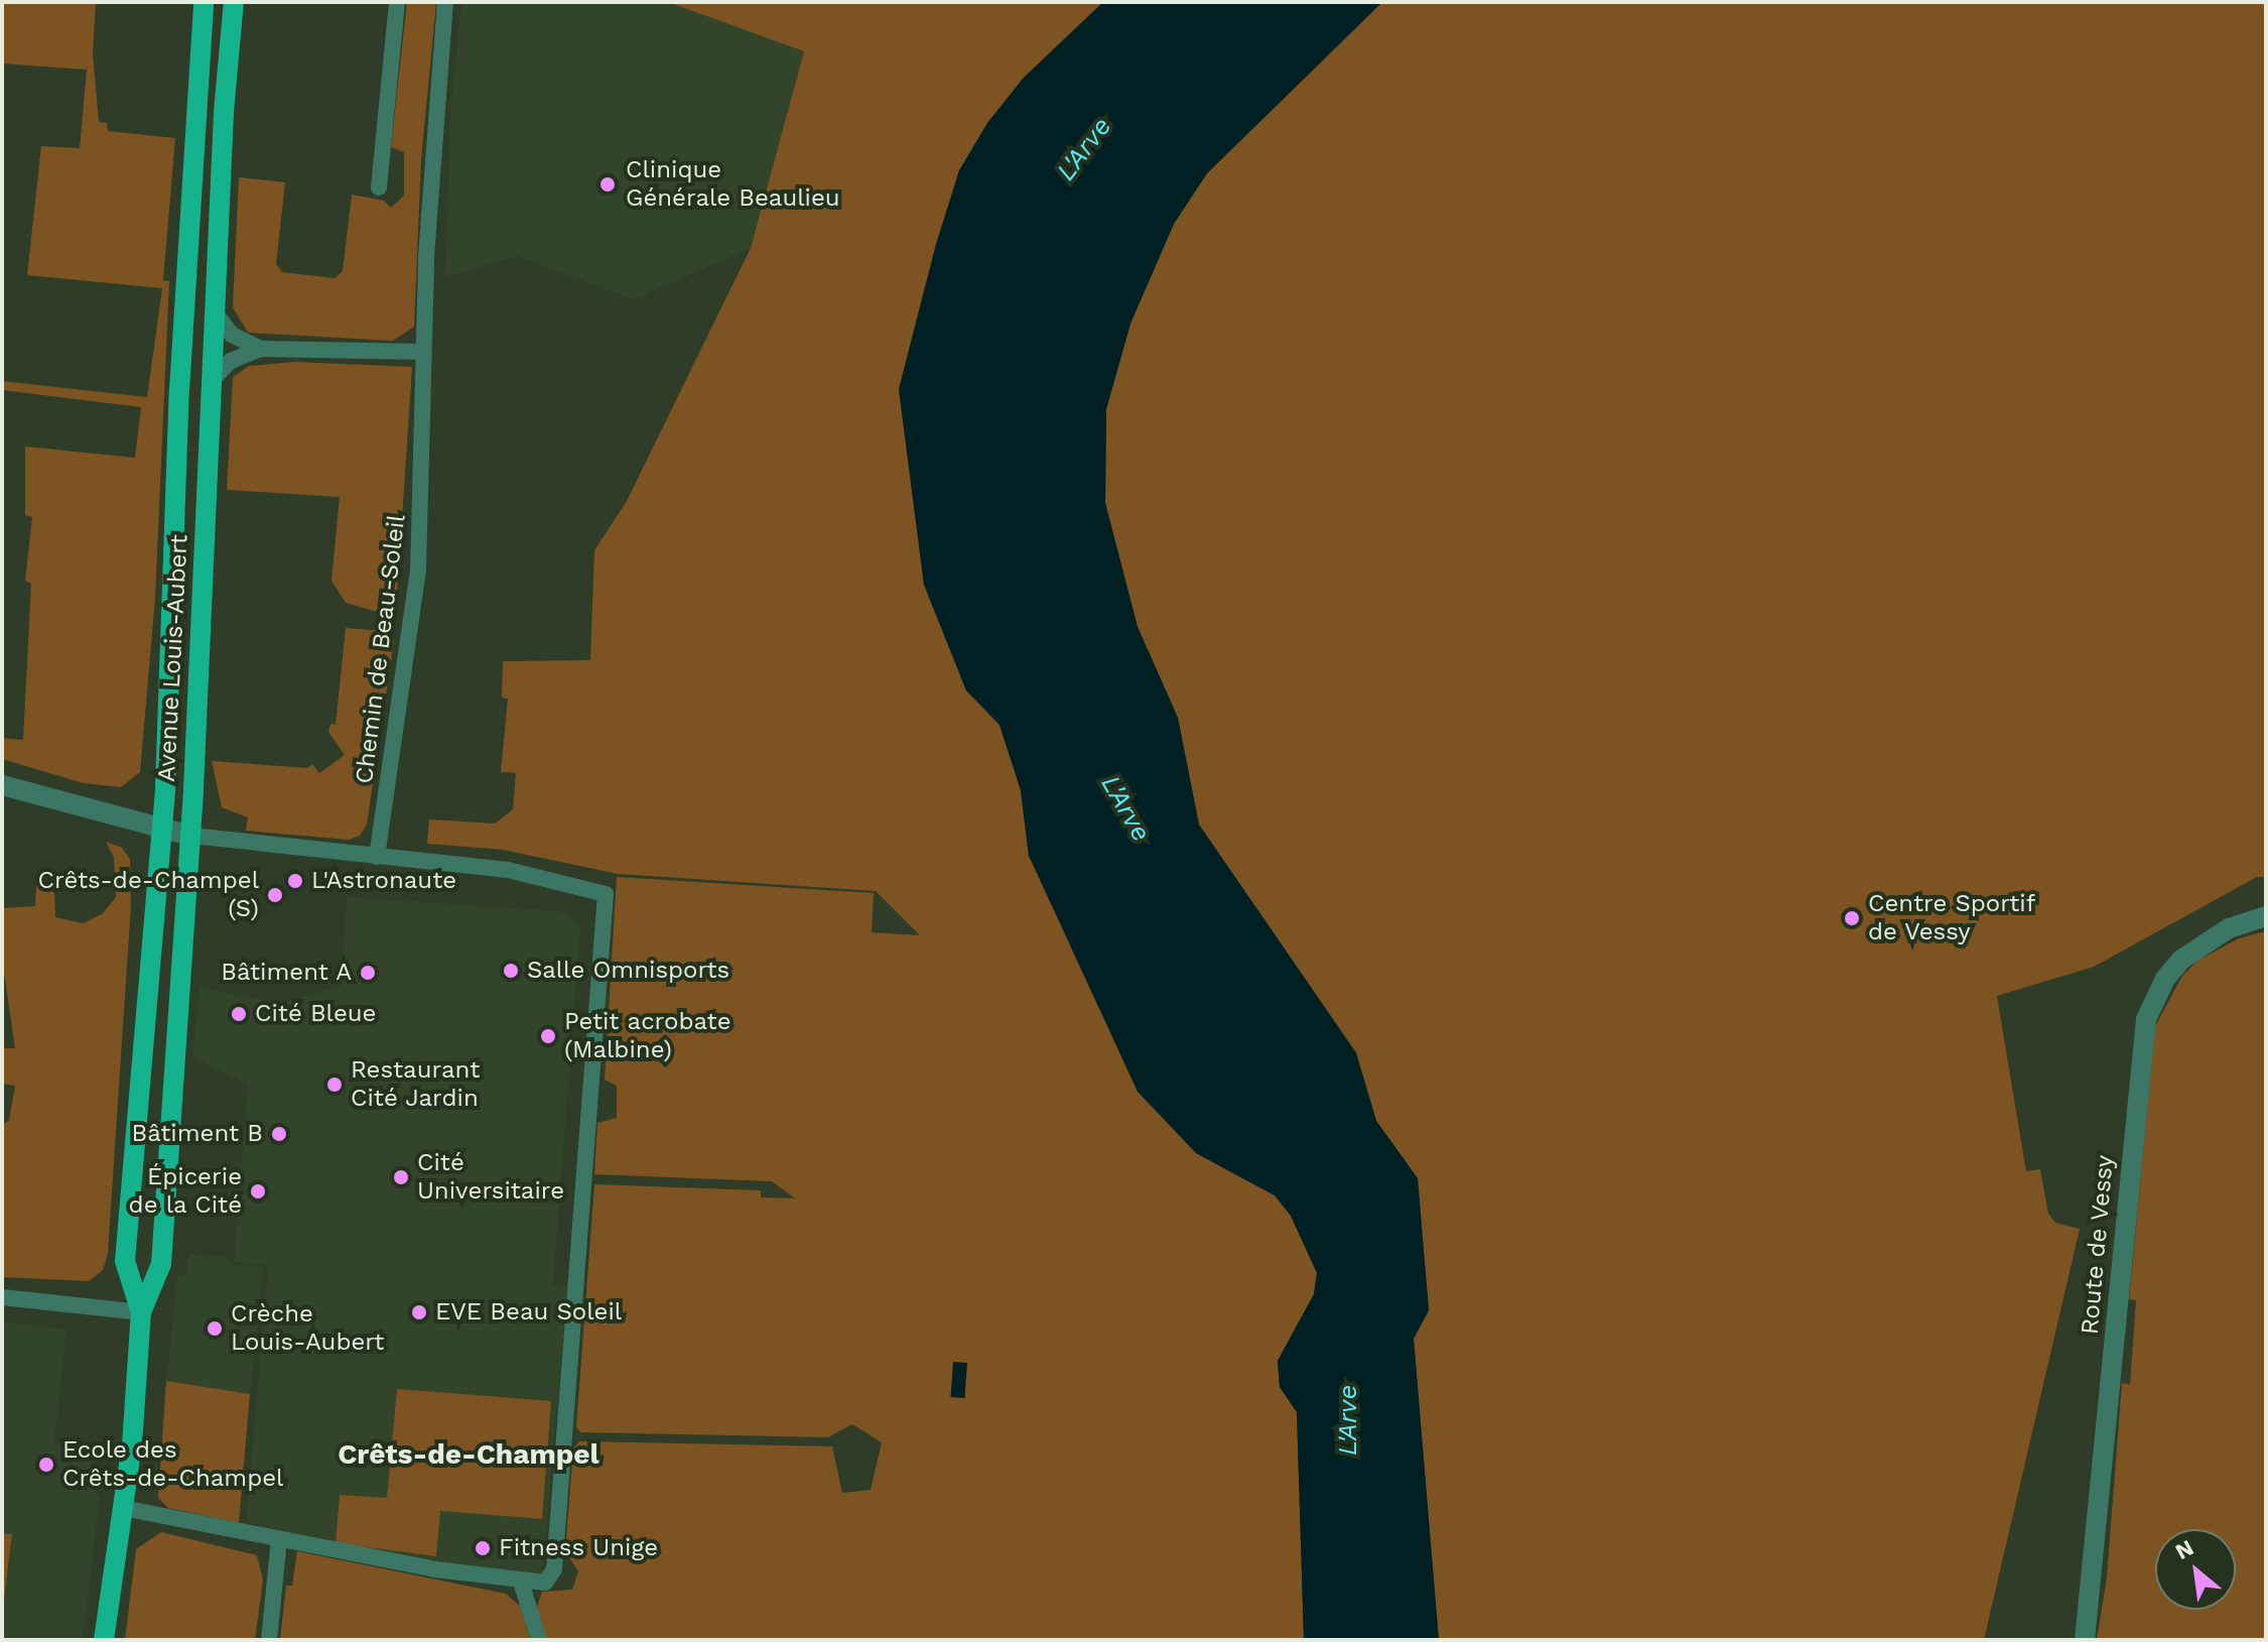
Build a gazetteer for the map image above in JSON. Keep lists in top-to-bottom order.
{
  "streets": {
    "main road": ["Avenue Louis-Aubert"],
    "street": ["Chemin de Beau-Soleil", "Route de Vessy"]
  },
  "districts": ["Crêts-de-Champel"],
  "water": ["L'Arve"],
  "places": [
    "Clinique Générale Beaulieu",
    "L'Astronaute",
    "Crêts-de-Champel (S)",
    "Centre Sportif de Vessy",
    "Salle Omnisports",
    "Bâtiment A",
    "Cité Bleue",
    "Petit acrobate (Malbine)",
    "Restaurant Cité Jardin",
    "Bâtiment B",
    "Cité Universitaire",
    "Épicerie de la Cité",
    "EVE Beau Soleil",
    "Crèche Louis-Aubert",
    "Ecole des Crêts-de-Champel",
    "Fitness Unige"
  ],
  "north": "top left"
}
